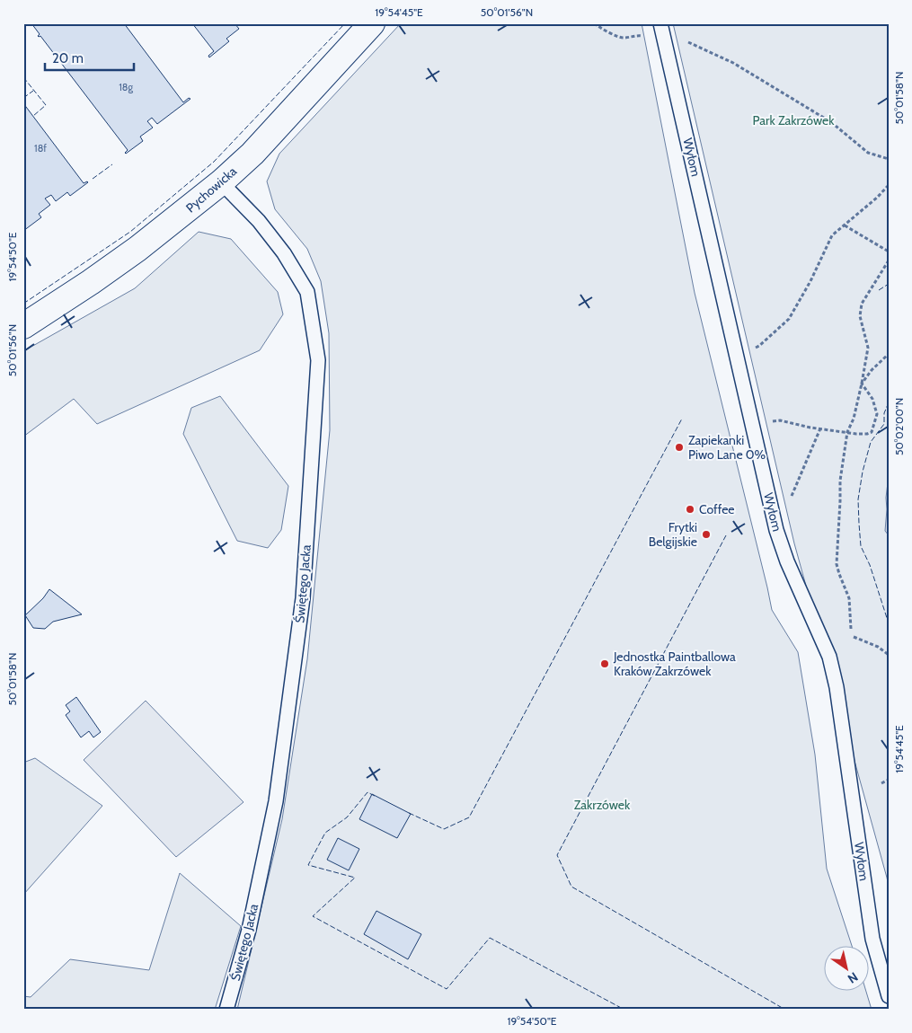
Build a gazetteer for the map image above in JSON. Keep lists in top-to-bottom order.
{
  "streets": {
    "street": ["Pychowicka"],
    "lane": ["Wyłom", "Świętego Jacka"]
  },
  "crossings": [
    ["Pychowicka", "Świętego Jacka"]
  ],
  "parks": ["Park Zakrzówek", "Zakrzówek"],
  "places": [
    "Zapiekanki Piwo Lane 0%",
    "Coffee",
    "Frytki Belgijskie",
    "Jednostka Paintballowa Kraków Zakrzówek"
  ],
  "house_numbers": ["18g", "18f"],
  "scale_bar": "20 m",
  "north": "bottom right",
  "coordinates": [
    "19°54'45\"E",
    "50°01'56\"N",
    "50°01'58\"N",
    "19°54'50\"E",
    "50°02'00\"N"
  ]
}
